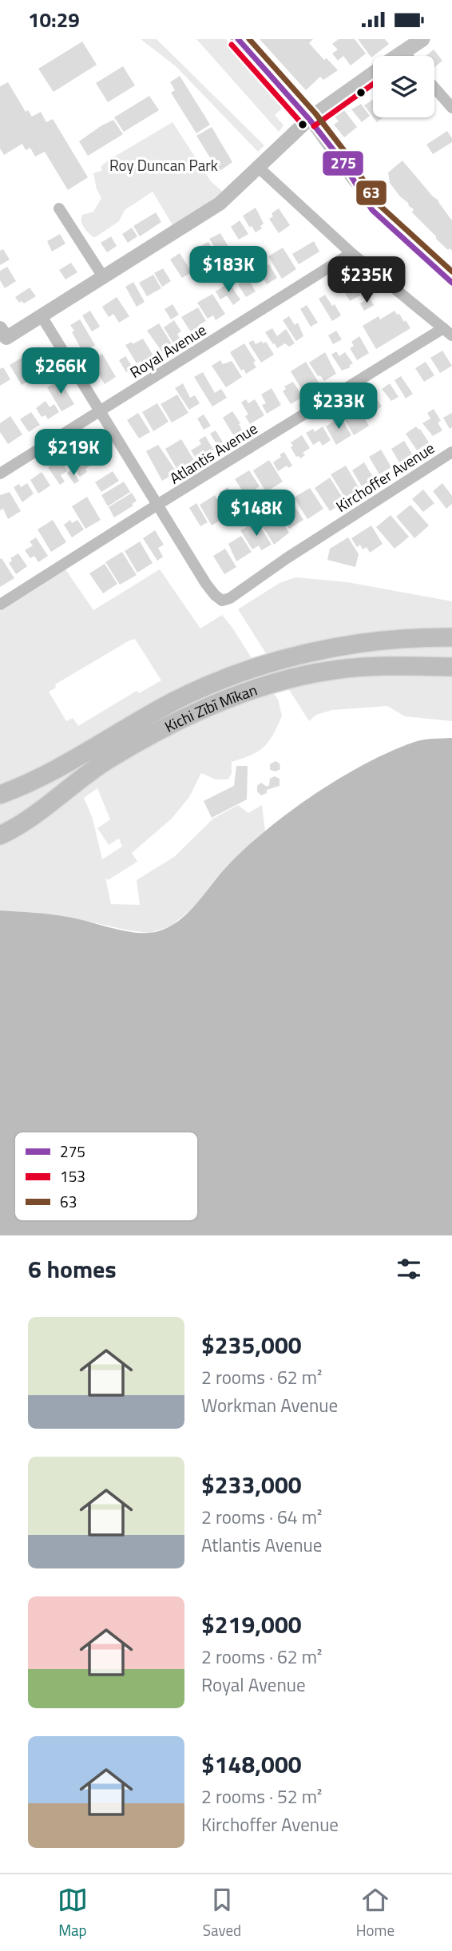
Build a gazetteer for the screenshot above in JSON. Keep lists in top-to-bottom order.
{
  "streets": {
    "highway": ["Kichi Zībī Mīkan"],
    "street": ["Royal Avenue", "Atlantis Avenue", "Kirchoffer Avenue"]
  },
  "crossings": [
    ["Atlantis Avenue", "Kirchoffer Avenue"]
  ],
  "parks": ["Roy Duncan Park"],
  "lines": ["transit line 275", "transit line 63", "transit line 153"],
  "legend": ["275", "153", "63"],
  "page": {
    "status": "10:29",
    "price": [
      "$183K",
      "$235K",
      "$266K",
      "$233K",
      "$219K",
      "$148K"
    ],
    "heading": "6 homes",
    "list": [
      {
        "name": "$235,000",
        "note": "2 rooms · 62 m² · Workman Avenue"
      },
      {
        "name": "$233,000",
        "note": "2 rooms · 64 m² · Atlantis Avenue"
      },
      {
        "name": "$219,000",
        "note": "2 rooms · 62 m² · Royal Avenue"
      },
      {
        "name": "$148,000",
        "note": "2 rooms · 52 m² · Kirchoffer Avenue"
      }
    ],
    "tabs": ["Map", "Saved", "Home"]
  }
}
